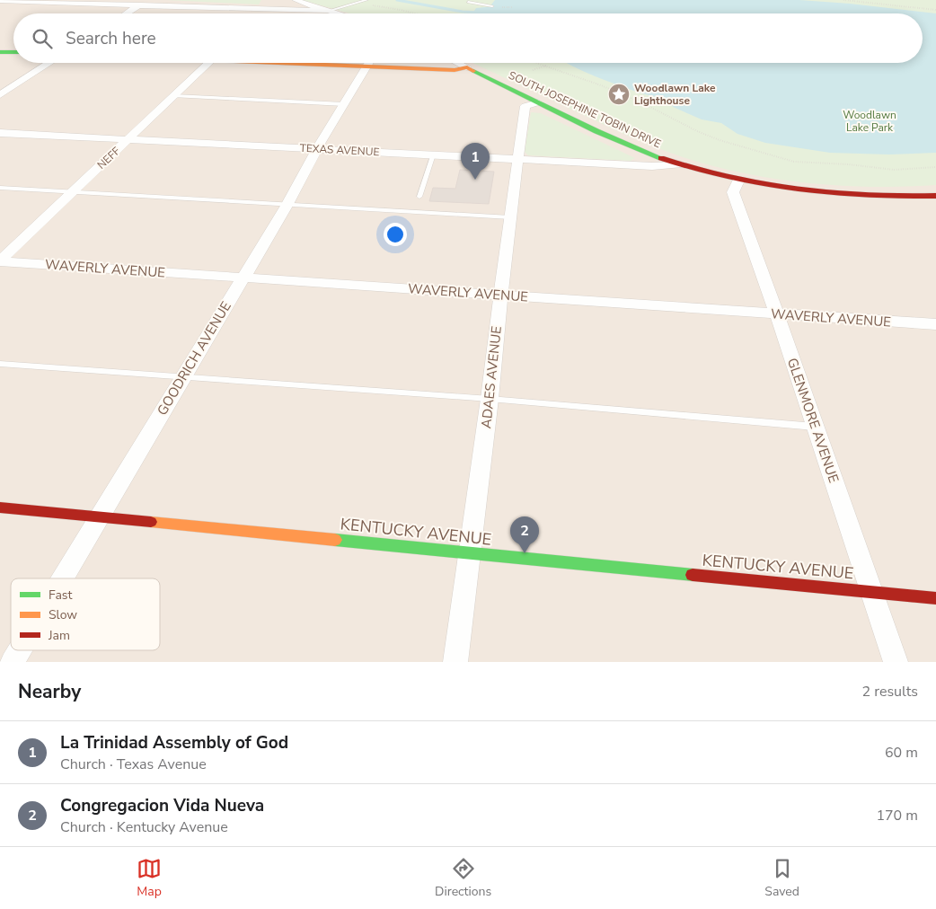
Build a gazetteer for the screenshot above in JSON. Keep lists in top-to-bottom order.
{
  "streets": {
    "street": [
      "SOUTH JOSEPHINE TOBIN DRIVE",
      "TEXAS AVENUE",
      "NEFF",
      "WAVERLY AVENUE",
      "GOODRICH AVENUE",
      "ADAES AVENUE",
      "GLENMORE AVENUE",
      "KENTUCKY AVENUE"
    ]
  },
  "crossings": [
    ["SOUTH JOSEPHINE TOBIN DRIVE", "TEXAS AVENUE"],
    ["SOUTH JOSEPHINE TOBIN DRIVE", "ADAES AVENUE"],
    ["SOUTH JOSEPHINE TOBIN DRIVE", "GLENMORE AVENUE"],
    ["TEXAS AVENUE", "NEFF"],
    ["TEXAS AVENUE", "GOODRICH AVENUE"],
    ["TEXAS AVENUE", "ADAES AVENUE"],
    ["NEFF", "WAVERLY AVENUE"],
    ["WAVERLY AVENUE", "GOODRICH AVENUE"],
    ["WAVERLY AVENUE", "ADAES AVENUE"],
    ["WAVERLY AVENUE", "GLENMORE AVENUE"],
    ["GOODRICH AVENUE", "KENTUCKY AVENUE"],
    ["ADAES AVENUE", "KENTUCKY AVENUE"],
    ["GLENMORE AVENUE", "KENTUCKY AVENUE"]
  ],
  "parks": ["Woodlawn Lake Park"],
  "places": {
    "place": ["Woodlawn Lake Lighthouse"]
  },
  "legend": ["Fast", "Slow", "Jam"],
  "page": {
    "search": "Search here",
    "pins": ["1", "2"],
    "heading": ["Nearby", "2 results"],
    "list": [
      {
        "mark": "1",
        "name": "La Trinidad Assembly of God",
        "note": "Church · Texas Avenue",
        "value": "60 m"
      },
      {
        "mark": "2",
        "name": "Congregacion Vida Nueva",
        "note": "Church · Kentucky Avenue",
        "value": "170 m"
      }
    ],
    "nav": ["Map", "Directions", "Saved"]
  }
}
